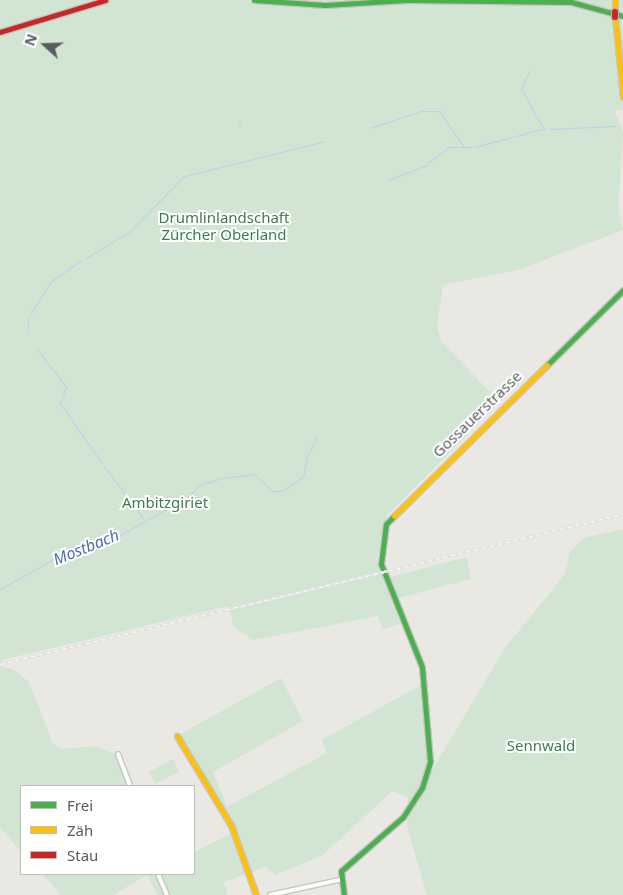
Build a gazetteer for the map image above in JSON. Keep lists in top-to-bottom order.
{
  "streets": {
    "main road": ["Gossauerstrasse"]
  },
  "water": ["Mostbach"],
  "parks": ["Drumlinlandschaft Zürcher Oberland", "Ambitzgiriet", "Sennwald"],
  "legend": ["Frei", "Zäh", "Stau"],
  "north": "left"
}
